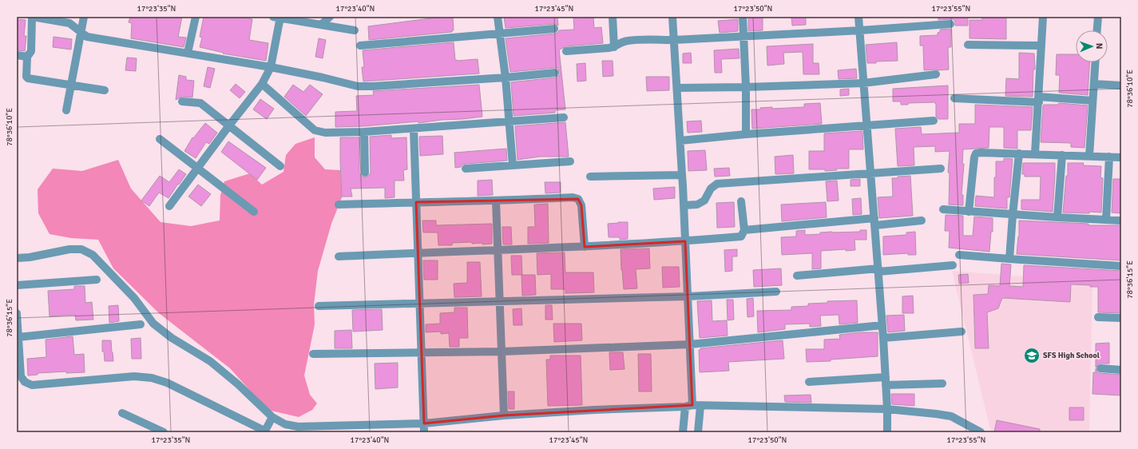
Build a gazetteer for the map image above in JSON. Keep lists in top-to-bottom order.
{
  "places": {
    "school or university": ["SFS High School"]
  },
  "north": "right",
  "coordinates": [
    "17°23'35\"N",
    "17°23'40\"N",
    "17°23'45\"N",
    "17°23'50\"N",
    "17°23'55\"N",
    "78°36'10\"E",
    "78°36'15\"E"
  ]
}
